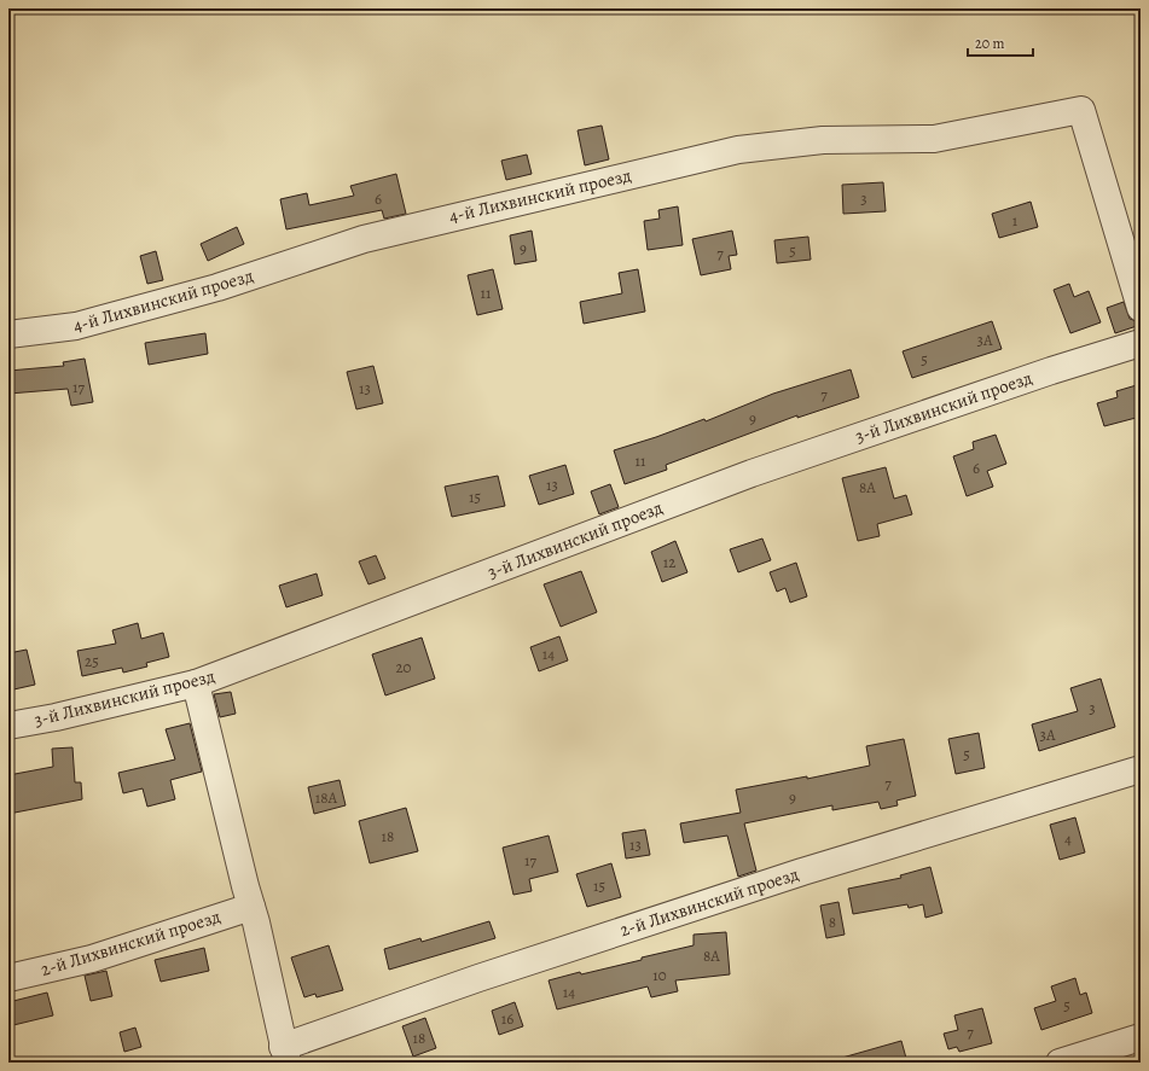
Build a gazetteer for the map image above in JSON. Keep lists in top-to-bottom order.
{
  "streets": {
    "street": ["4-й Лихвинский проезд", "3-й Лихвинский проезд", "2-й Лихвинский проезд"]
  },
  "house_numbers": [
    "6",
    "3",
    "1",
    "9",
    "5",
    "7",
    "11",
    "3А",
    "5",
    "17",
    "13",
    "7",
    "9",
    "11",
    "6",
    "13",
    "8А",
    "15",
    "12",
    "14",
    "25",
    "20",
    "3",
    "3А",
    "5",
    "7",
    "18А",
    "9",
    "18",
    "4",
    "13",
    "17",
    "15",
    "8",
    "8А",
    "10",
    "14",
    "5",
    "16",
    "7",
    "18"
  ],
  "scale_bar": "20 m"
}
